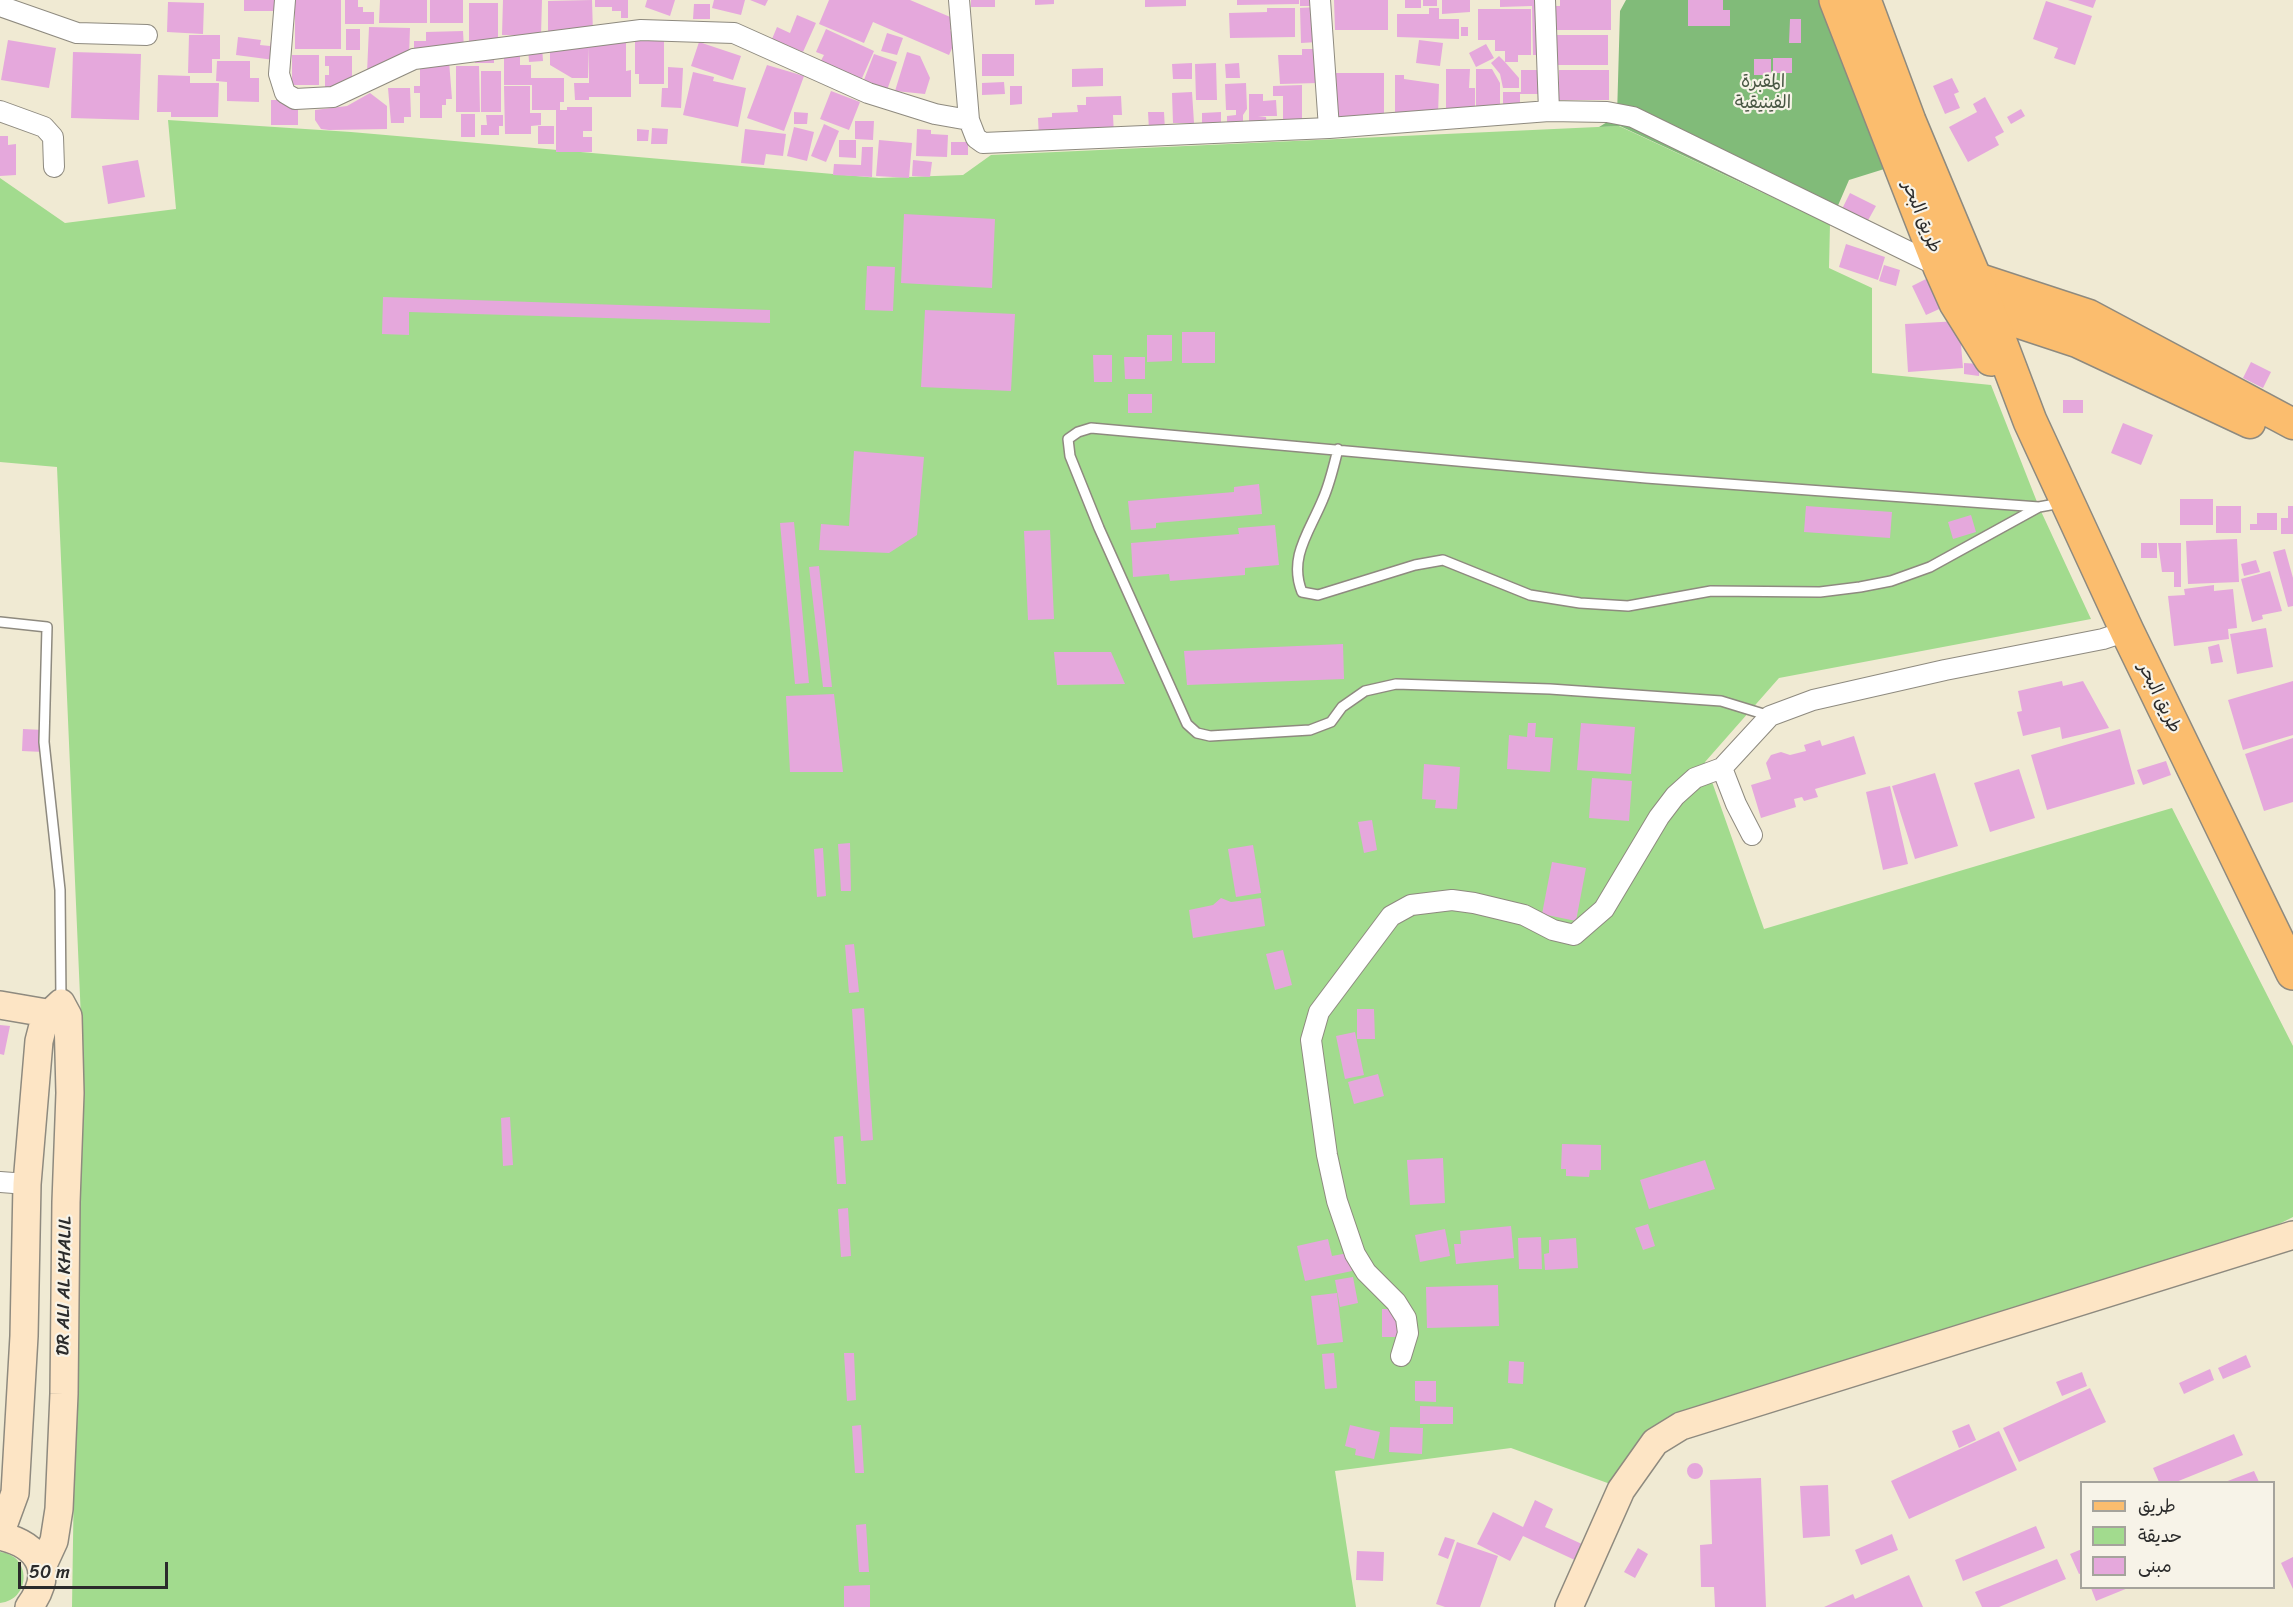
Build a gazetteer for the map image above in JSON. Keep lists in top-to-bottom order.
{
  "streets": {
    "highway": ["طريق البحر"],
    "street": ["DR ALI AL KHALIL"]
  },
  "parks": ["المقبرة الفينيقية"],
  "legend": ["طريق", "حديقة", "مبنى"],
  "scale_bar": "50 m"
}
